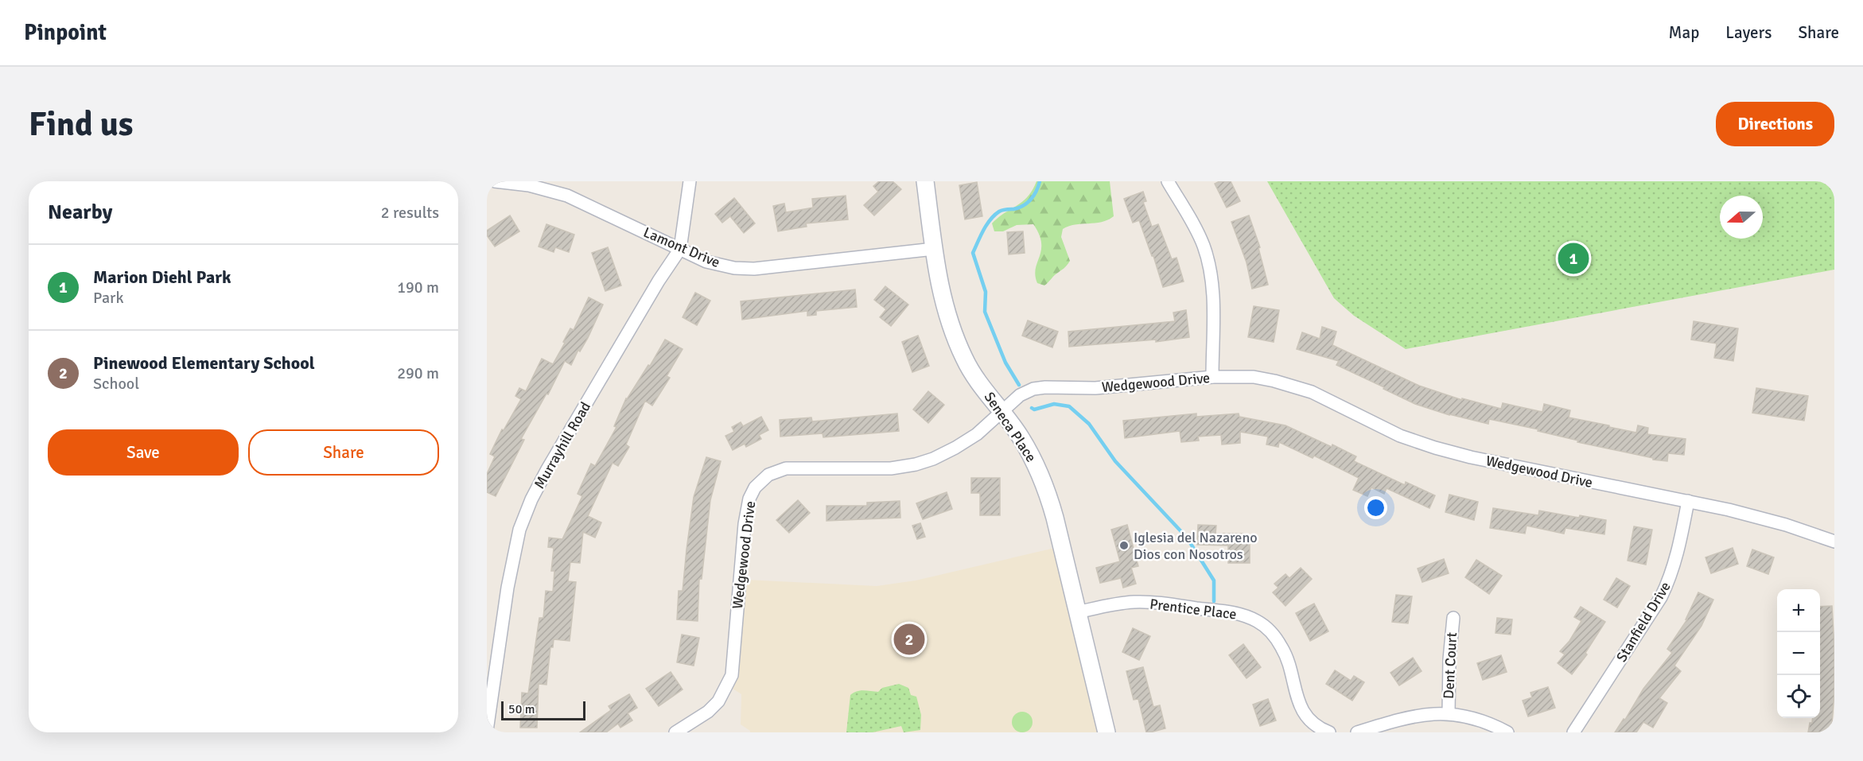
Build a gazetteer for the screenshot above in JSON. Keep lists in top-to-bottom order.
{
  "streets": {
    "street": [
      "Lamont Drive",
      "Wedgewood Drive",
      "Seneca Place",
      "Murrayhill Road",
      "Prentice Place",
      "Stanfield Drive",
      "Dent Court"
    ]
  },
  "crossings": [
    ["Lamont Drive", "Seneca Place"],
    ["Lamont Drive", "Murrayhill Road"],
    ["Wedgewood Drive", "Seneca Place"],
    ["Wedgewood Drive", "Stanfield Drive"],
    ["Seneca Place", "Prentice Place"]
  ],
  "places": ["Iglesia del Nazareno Dios con Nosotros"],
  "scale_bar": "50 m",
  "north": "left",
  "page": {
    "header": "Pinpoint",
    "nav": ["Map", "Layers", "Share"],
    "buttons": [
      "Directions",
      ["Save", "Share"]
    ],
    "title": "Find us",
    "heading": ["Nearby", "2 results"],
    "pins": ["1", "2"],
    "list": [
      {
        "mark": "1",
        "name": "Marion Diehl Park",
        "note": "Park",
        "value": "190 m"
      },
      {
        "mark": "2",
        "name": "Pinewood Elementary School",
        "note": "School",
        "value": "290 m"
      }
    ],
    "map_buttons": ["+", "−"],
    "scale": "50 m"
  }
}
